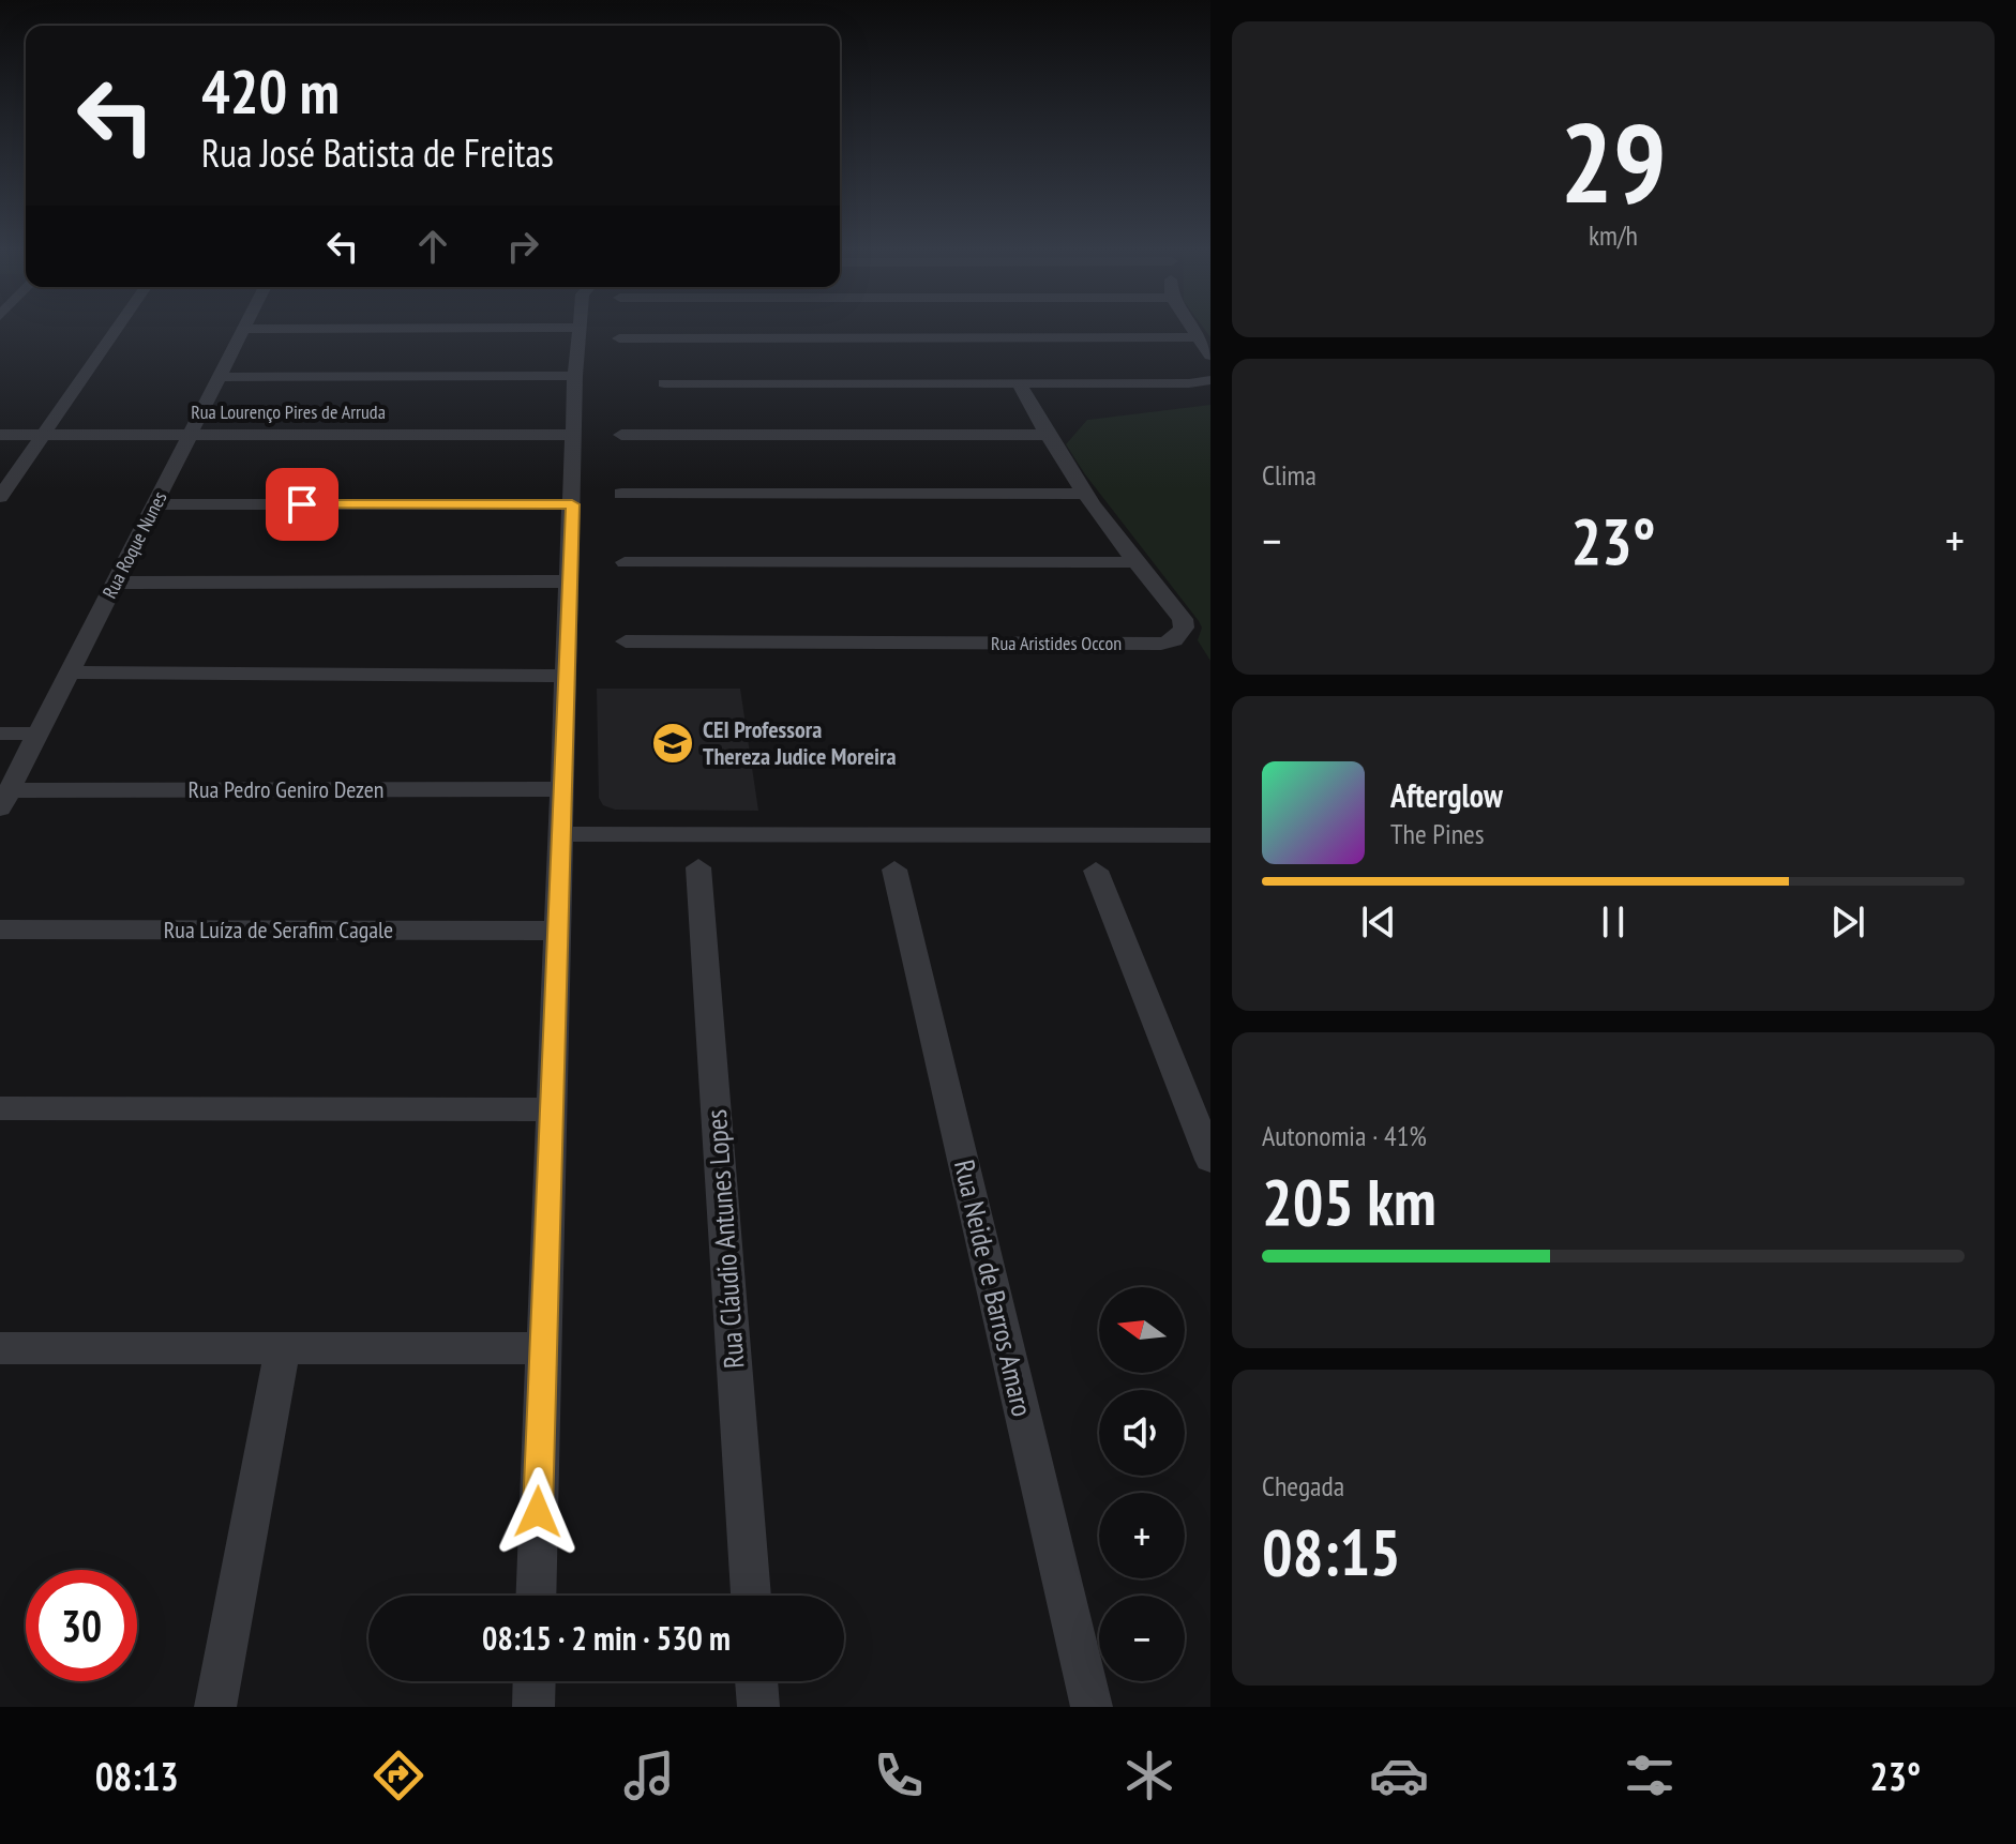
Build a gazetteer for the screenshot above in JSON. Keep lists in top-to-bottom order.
{
  "streets": {
    "street": [
      "Rua Lourenço Pires de Arruda",
      "Rua Roque Nunes",
      "Rua Aristides Occon",
      "Rua Pedro Geniro Dezen",
      "Rua Luíza de Serafim Cagale",
      "Rua Cláudio Antunes Lopes",
      "Rua Neide de Barros Amaro"
    ]
  },
  "crossings": [
    ["Rua Lourenço Pires de Arruda", "Rua Roque Nunes"],
    ["Rua Roque Nunes", "Rua Pedro Geniro Dezen"]
  ],
  "places": {
    "school or university": ["CEI Professora Thereza Judice Moreira"]
  },
  "north": "left",
  "page": {
    "tile": [
      ["29", "km/h"],
      "Clima",
      ["Autonomia · 41%", "205 km"],
      ["Chegada", "08:15"]
    ],
    "turn": ["420 m", "Rua José Batista de Freitas"],
    "heat": ["−", "23°", "+"],
    "song": ["Afterglow", "The Pines"],
    "map_buttons": ["+", "−"],
    "limit": "30",
    "trip": "08:15 · 2 min · 530 m",
    "tabs": ["08:13", "23°"]
  }
}
